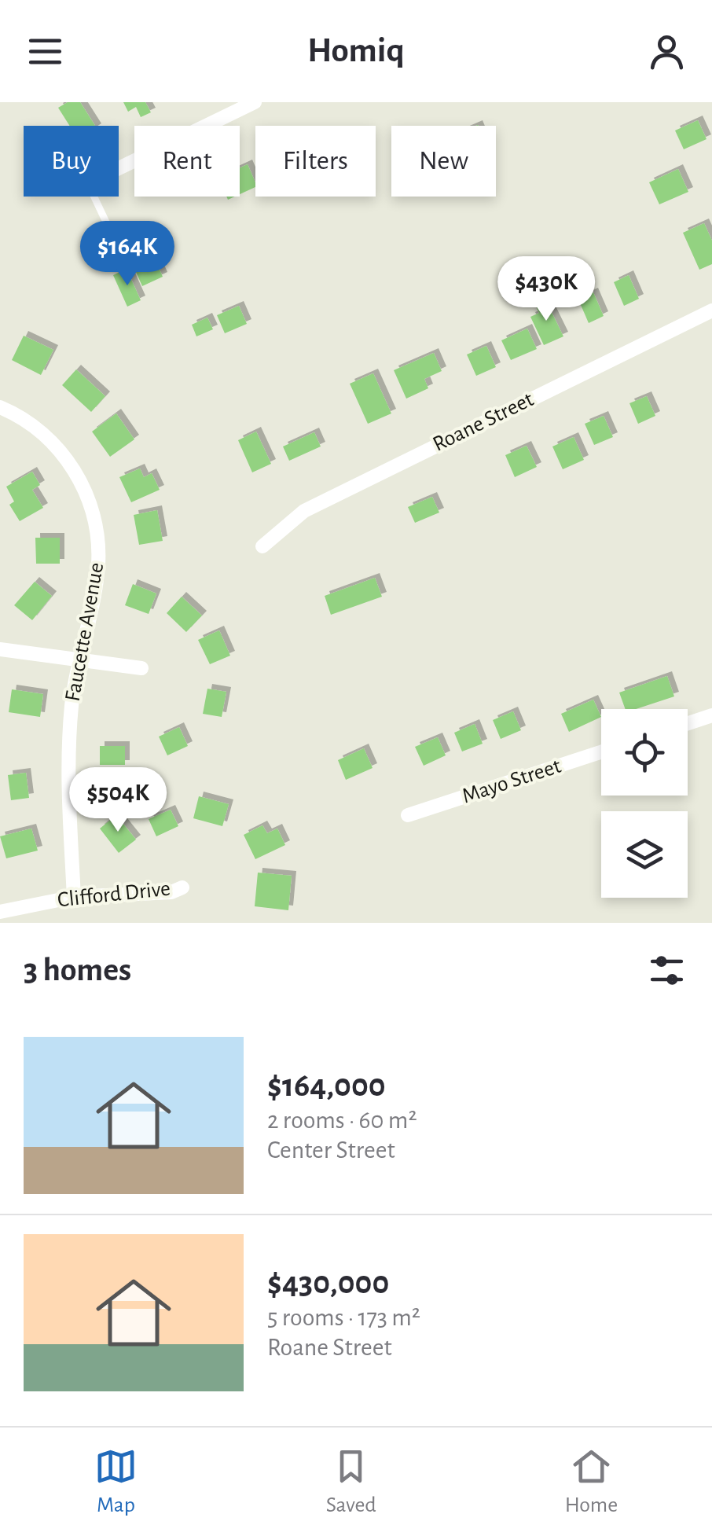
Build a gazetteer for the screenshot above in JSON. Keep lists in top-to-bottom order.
{
  "streets": {
    "street": [
      "Roane Street",
      "Faucette Avenue",
      "Mayo Street",
      "Clifford Drive"
    ]
  },
  "crossings": [
    ["Faucette Avenue", "Clifford Drive"]
  ],
  "page": {
    "header": "Homiq",
    "chip": [
      "Buy",
      "Rent",
      "Filters",
      "New"
    ],
    "price": ["$164K", "$430K", "$504K"],
    "heading": "3 homes",
    "list": [
      {
        "name": "$164,000",
        "note": "2 rooms · 60 m² · Center Street"
      },
      {
        "name": "$430,000",
        "note": "5 rooms · 173 m² · Roane Street"
      }
    ],
    "tabs": ["Map", "Saved", "Home"]
  }
}
